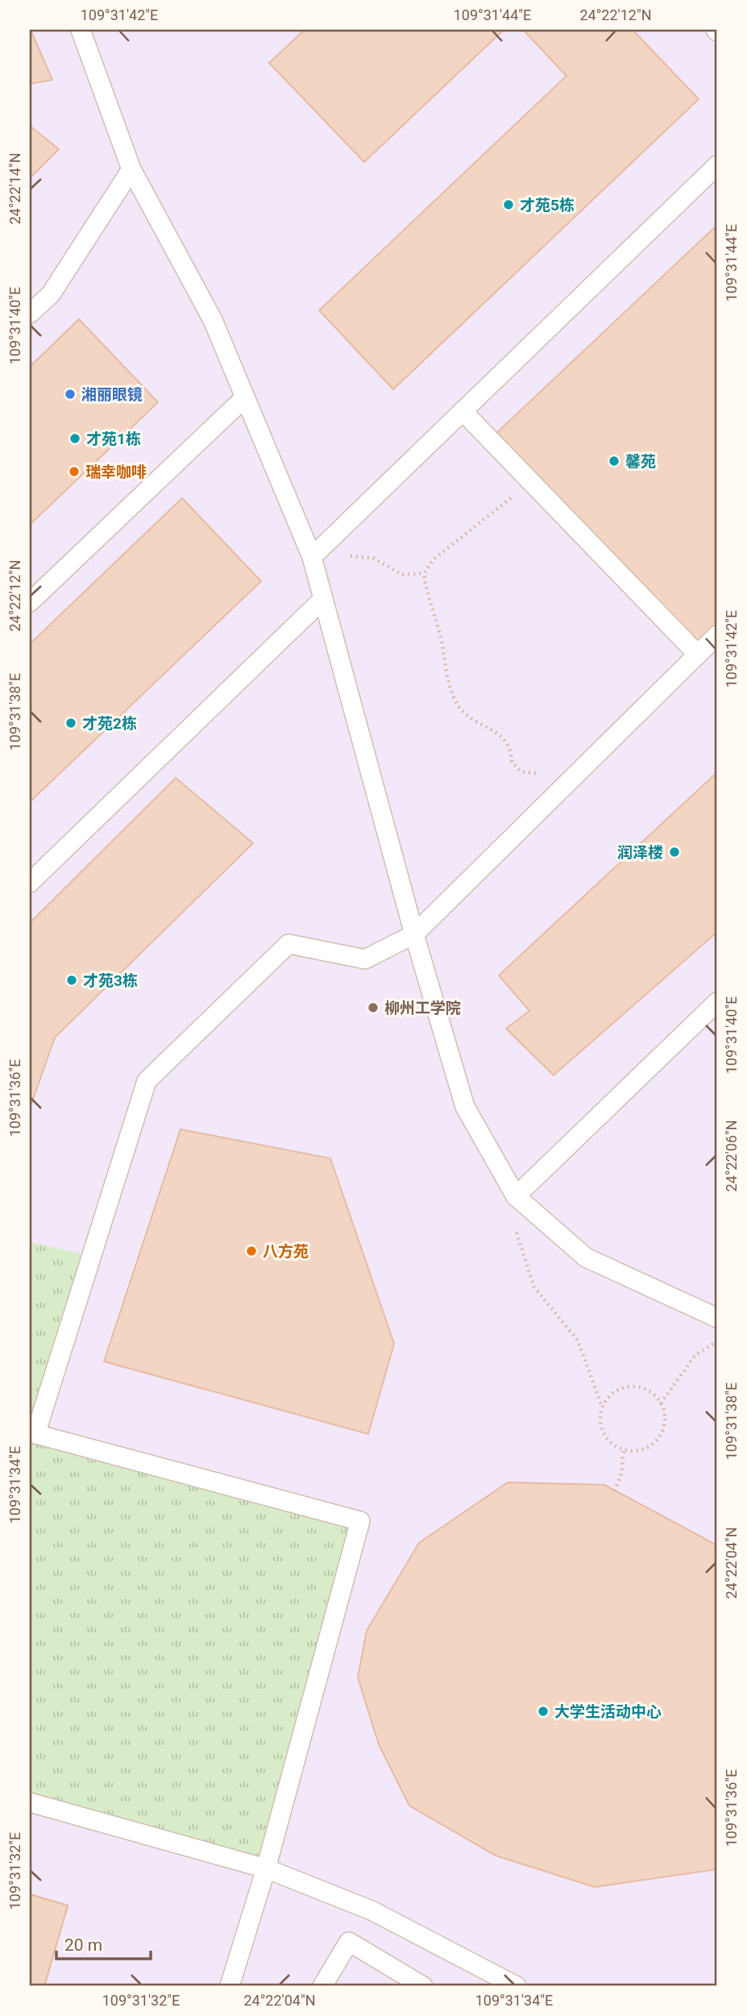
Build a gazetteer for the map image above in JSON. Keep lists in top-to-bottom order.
{
  "places": [
    "才苑5栋",
    "湘丽眼镜",
    "才苑1栋",
    "馨苑",
    "瑞幸咖啡",
    "才苑2栋",
    "润泽楼",
    "才苑3栋",
    "柳州工学院",
    "八方苑",
    "大学生活动中心"
  ],
  "scale_bar": "20 m",
  "coordinates": [
    "109°31'42\"E",
    "109°31'44\"E",
    "24°22'12\"N",
    "24°22'14\"N",
    "109°31'40\"E",
    "109°31'38\"E",
    "109°31'36\"E",
    "24°22'06\"N",
    "109°31'34\"E",
    "24°22'04\"N",
    "109°31'32\"E"
  ]
}
